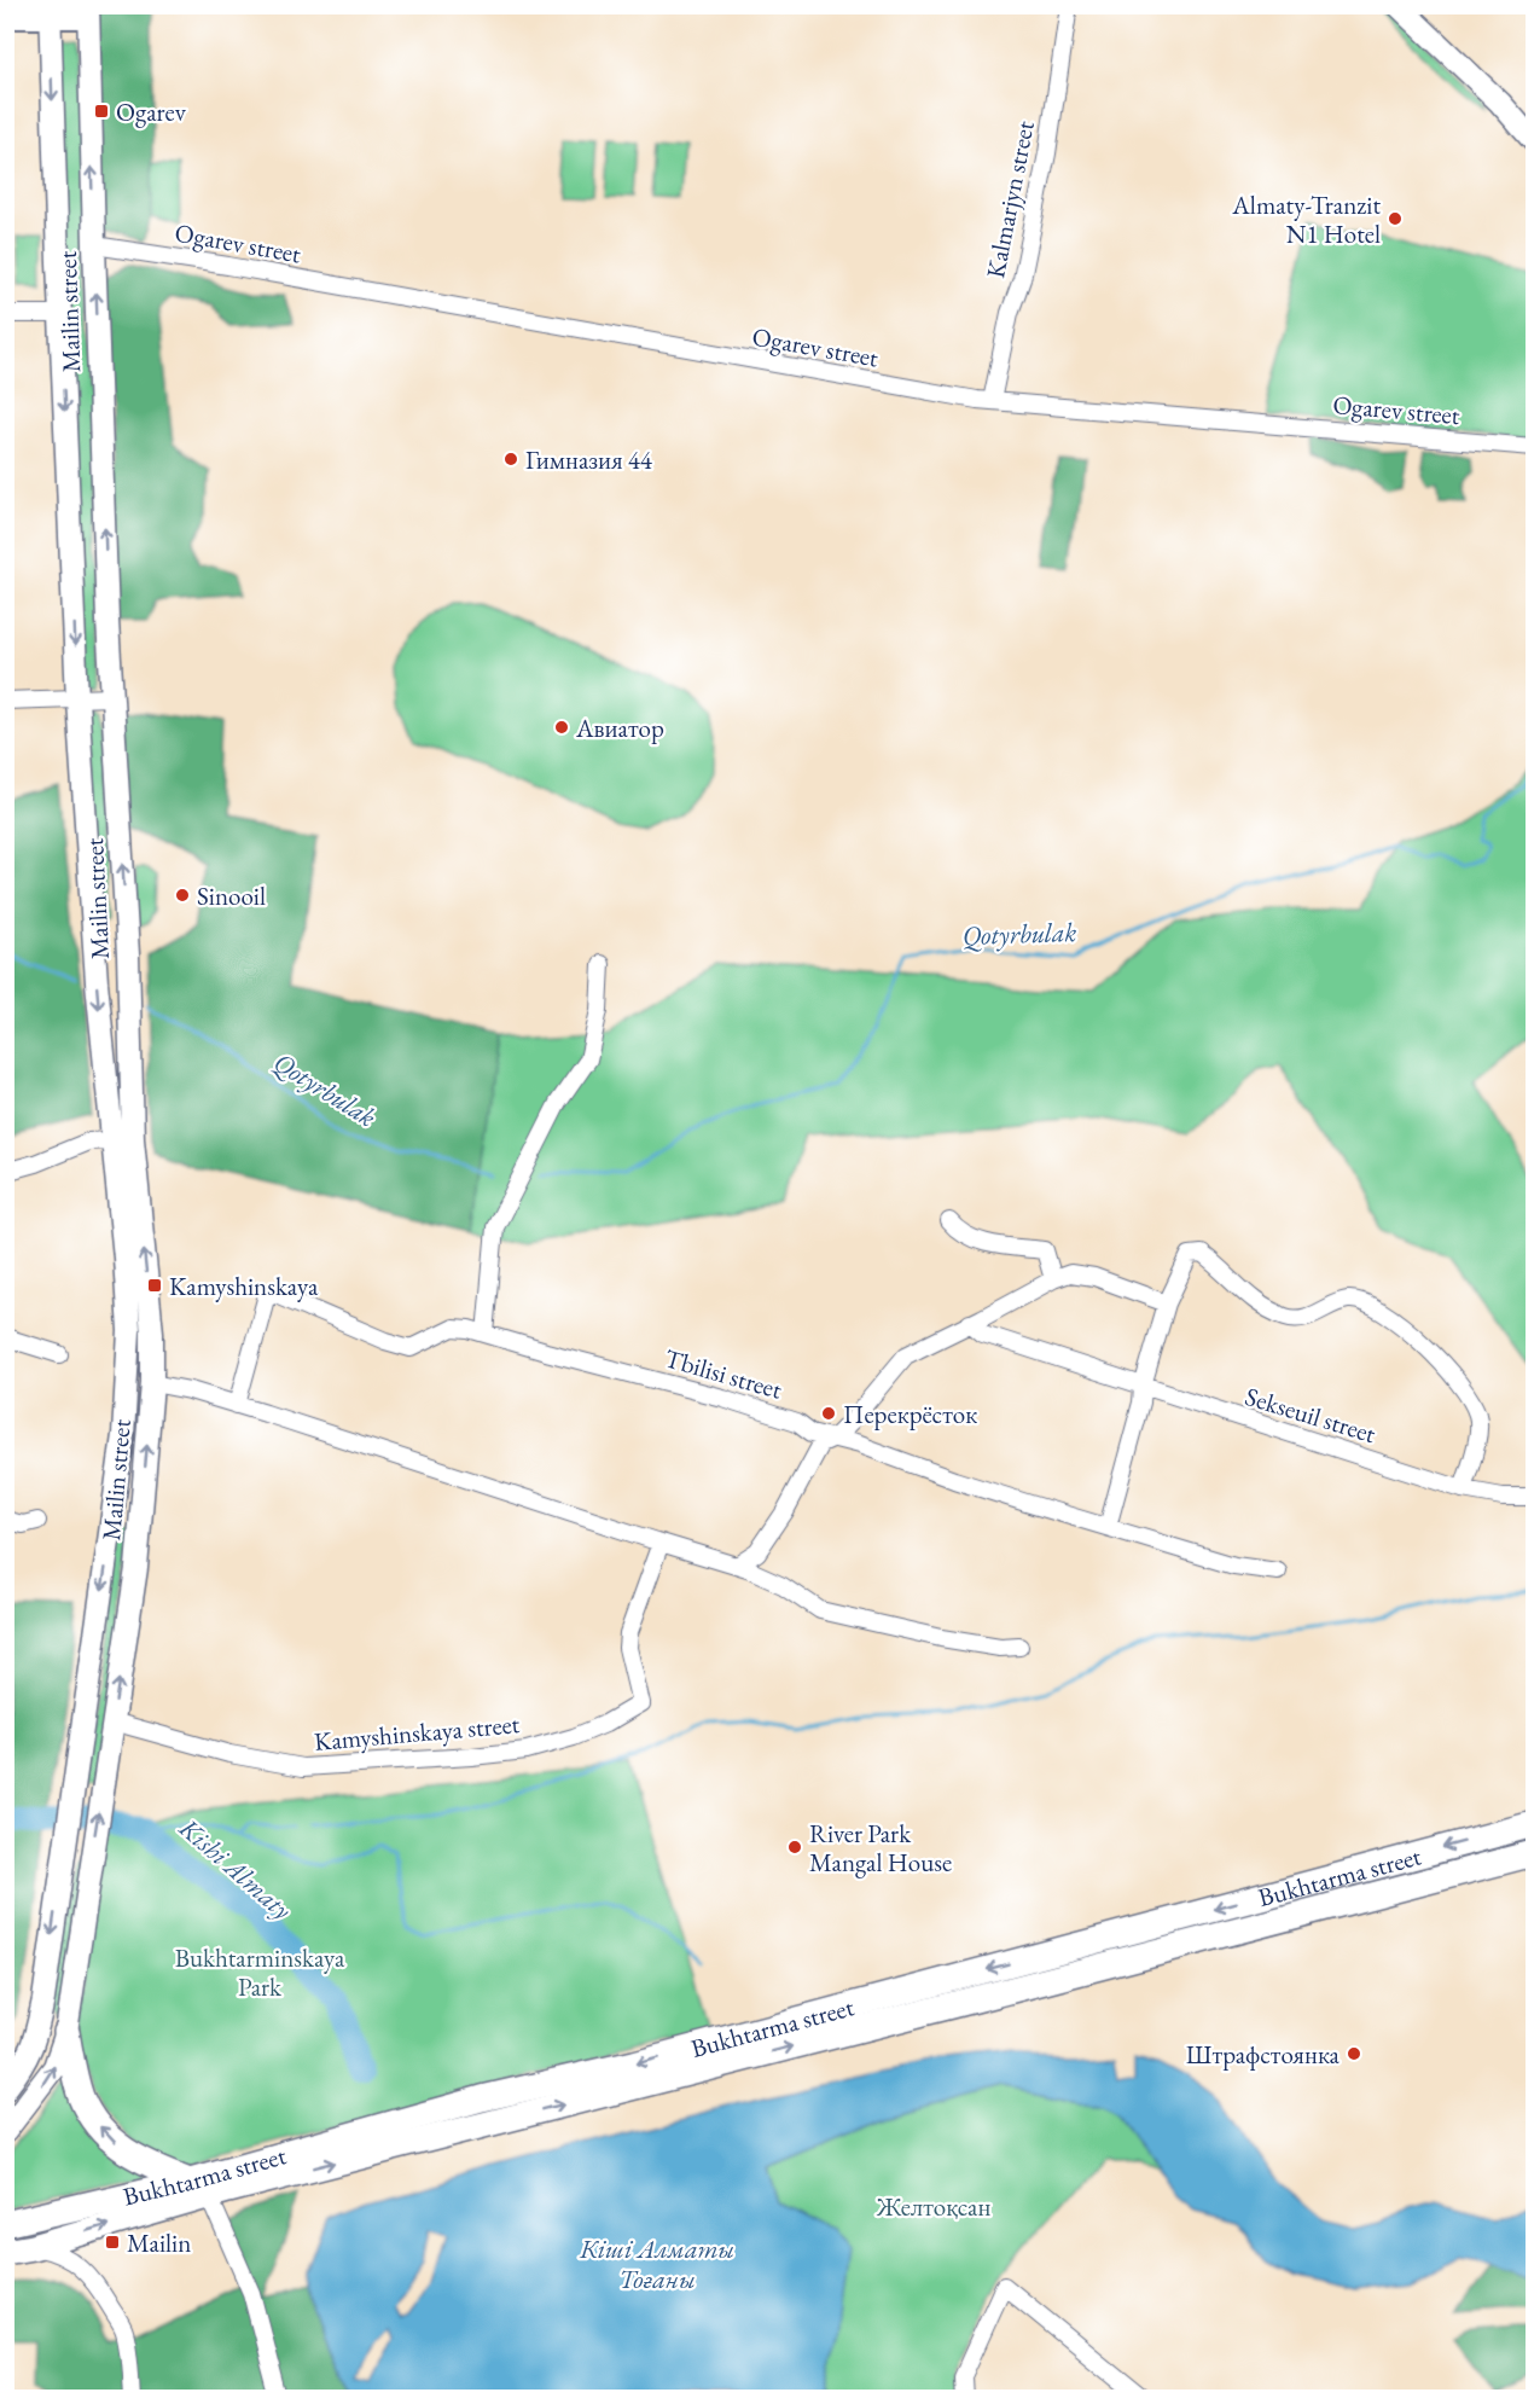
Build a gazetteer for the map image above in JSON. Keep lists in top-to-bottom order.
{
  "streets": {
    "main road": ["Mailin street", "Bukhtarma street"],
    "street": [
      "Kalmarjyn street",
      "Ogarev street",
      "Tbilisi street",
      "Sekseuil street",
      "Kamyshinskaya street"
    ]
  },
  "crossings": [
    ["Kalmarjyn street", "Ogarev street"],
    ["Ogarev street", "Mailin street"],
    ["Mailin street", "Kamyshinskaya street"]
  ],
  "water": ["Qotyrbulak", "Kіshі Almaty", "Кіші Алматы Тоғаны"],
  "parks": ["Bukhtarminskaya Park", "Желтоқсан"],
  "places": {
    "transit": ["Ogarev", "Kamyshinskaya", "Mailin"],
    "other": [
      "Almaty-Tranzit N1 Hotel",
      "Гимназия 44",
      "Авиатор",
      "Sinooil",
      "Перекрёсток",
      "River Park Mangal House",
      "Штрафстоянка"
    ]
  }
}
